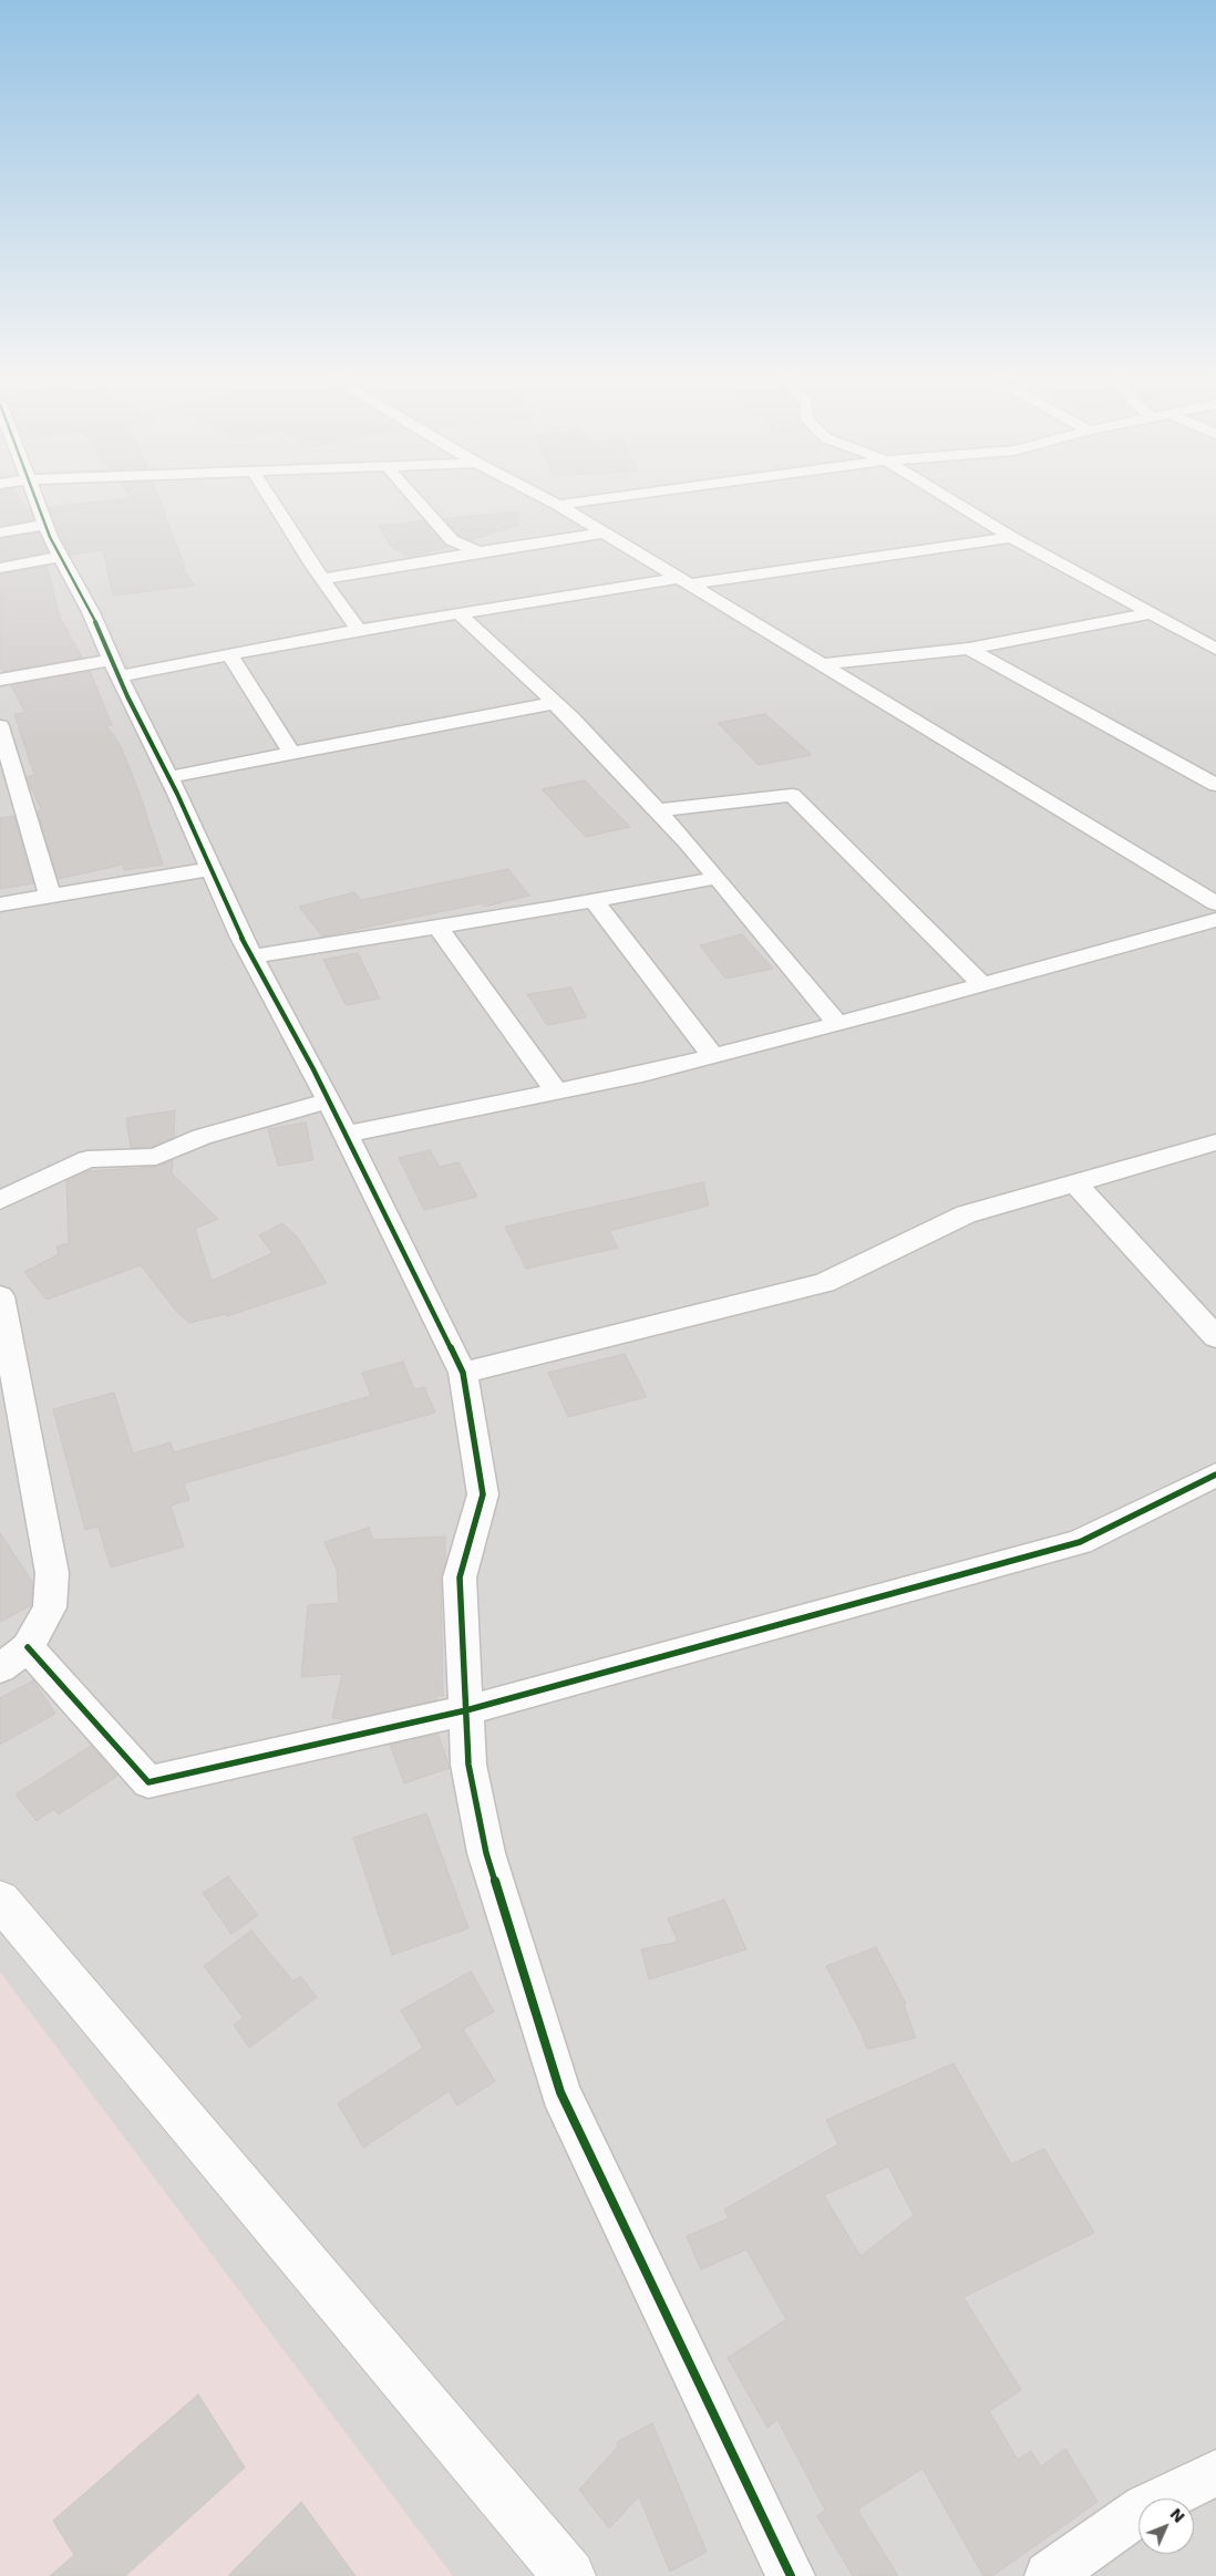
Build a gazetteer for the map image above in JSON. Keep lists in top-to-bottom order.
{
  "north": "top right"
}
